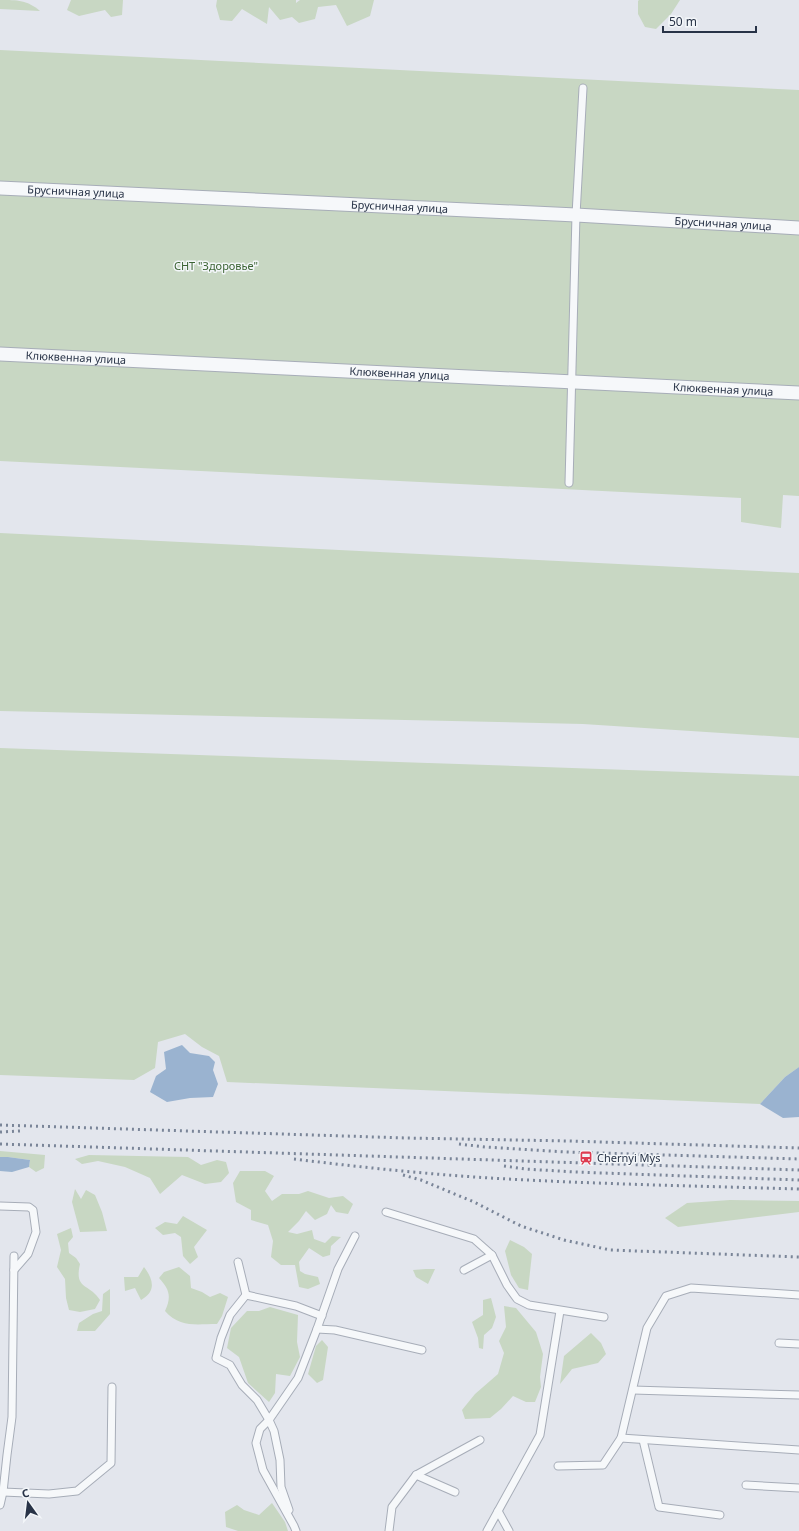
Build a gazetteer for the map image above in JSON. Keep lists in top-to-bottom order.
{
  "streets": {
    "street": ["Брусничная улица", "Клюквенная улица"]
  },
  "parks": ["СНТ \"Здоровье\""],
  "places": {
    "station": ["Chernyi Mys"]
  },
  "scale_bar": "50 m",
  "north": "top"
}
